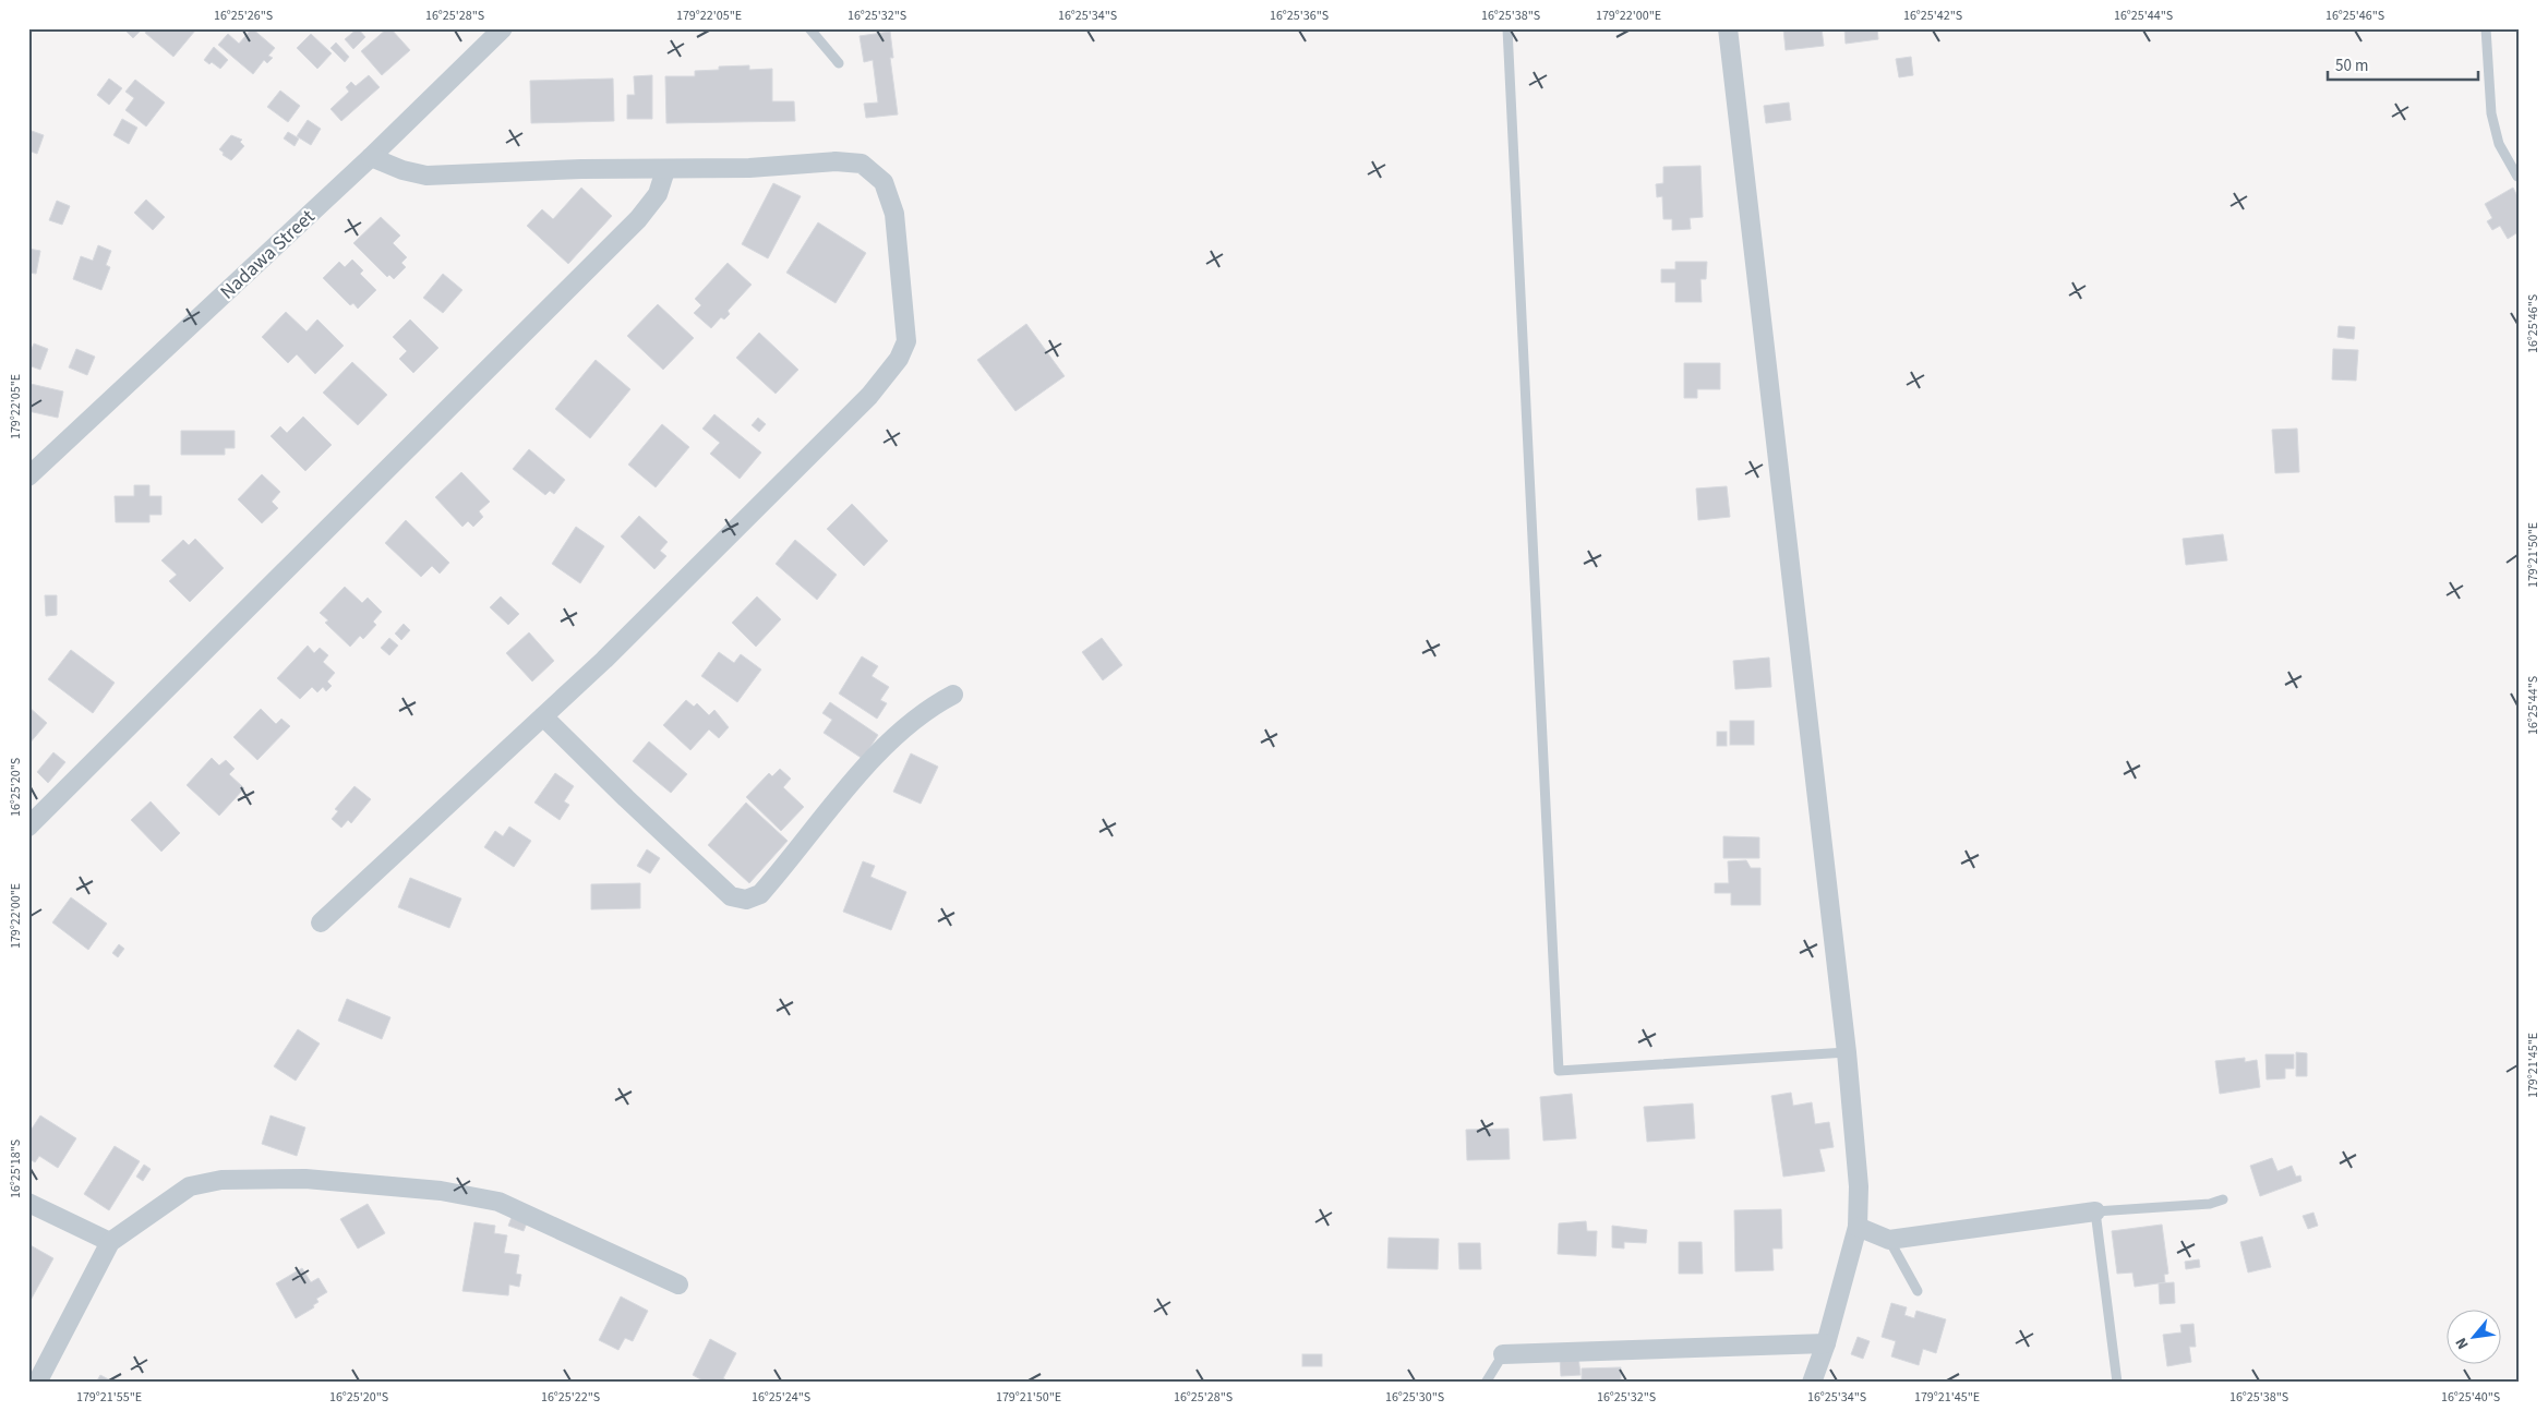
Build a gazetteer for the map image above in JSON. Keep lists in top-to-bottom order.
{
  "streets": {
    "street": ["Nadawa Street"]
  },
  "scale_bar": "50 m",
  "north": "bottom left",
  "coordinates": [
    "16°25'26\"S",
    "16°25'28\"S",
    "179°22'05\"E",
    "16°25'32\"S",
    "16°25'34\"S",
    "16°25'36\"S",
    "16°25'38\"S",
    "179°22'00\"E",
    "16°25'42\"S",
    "16°25'44\"S",
    "16°25'46\"S",
    "179°21'50\"E",
    "16°25'20\"S",
    "179°21'45\"E",
    "16°25'18\"S",
    "179°21'55\"E",
    "16°25'22\"S",
    "16°25'24\"S",
    "16°25'30\"S",
    "16°25'40\"S"
  ]
}
